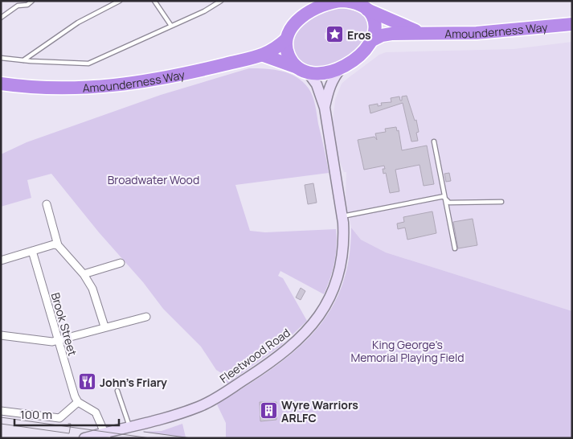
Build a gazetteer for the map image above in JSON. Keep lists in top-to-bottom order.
{
  "streets": {
    "highway": ["Amounderness Way"],
    "street": ["Brook Street", "Fleetwood Road"]
  },
  "crossings": [
    ["Amounderness Way", "Fleetwood Road"]
  ],
  "parks": ["Broadwater Wood", "King George's Memorial Playing Field"],
  "places": {
    "place": ["Eros"],
    "restaurant": ["John's Friary"],
    "building": ["Wyre Warriors ARLFC"]
  },
  "scale_bar": "100 m"
}
